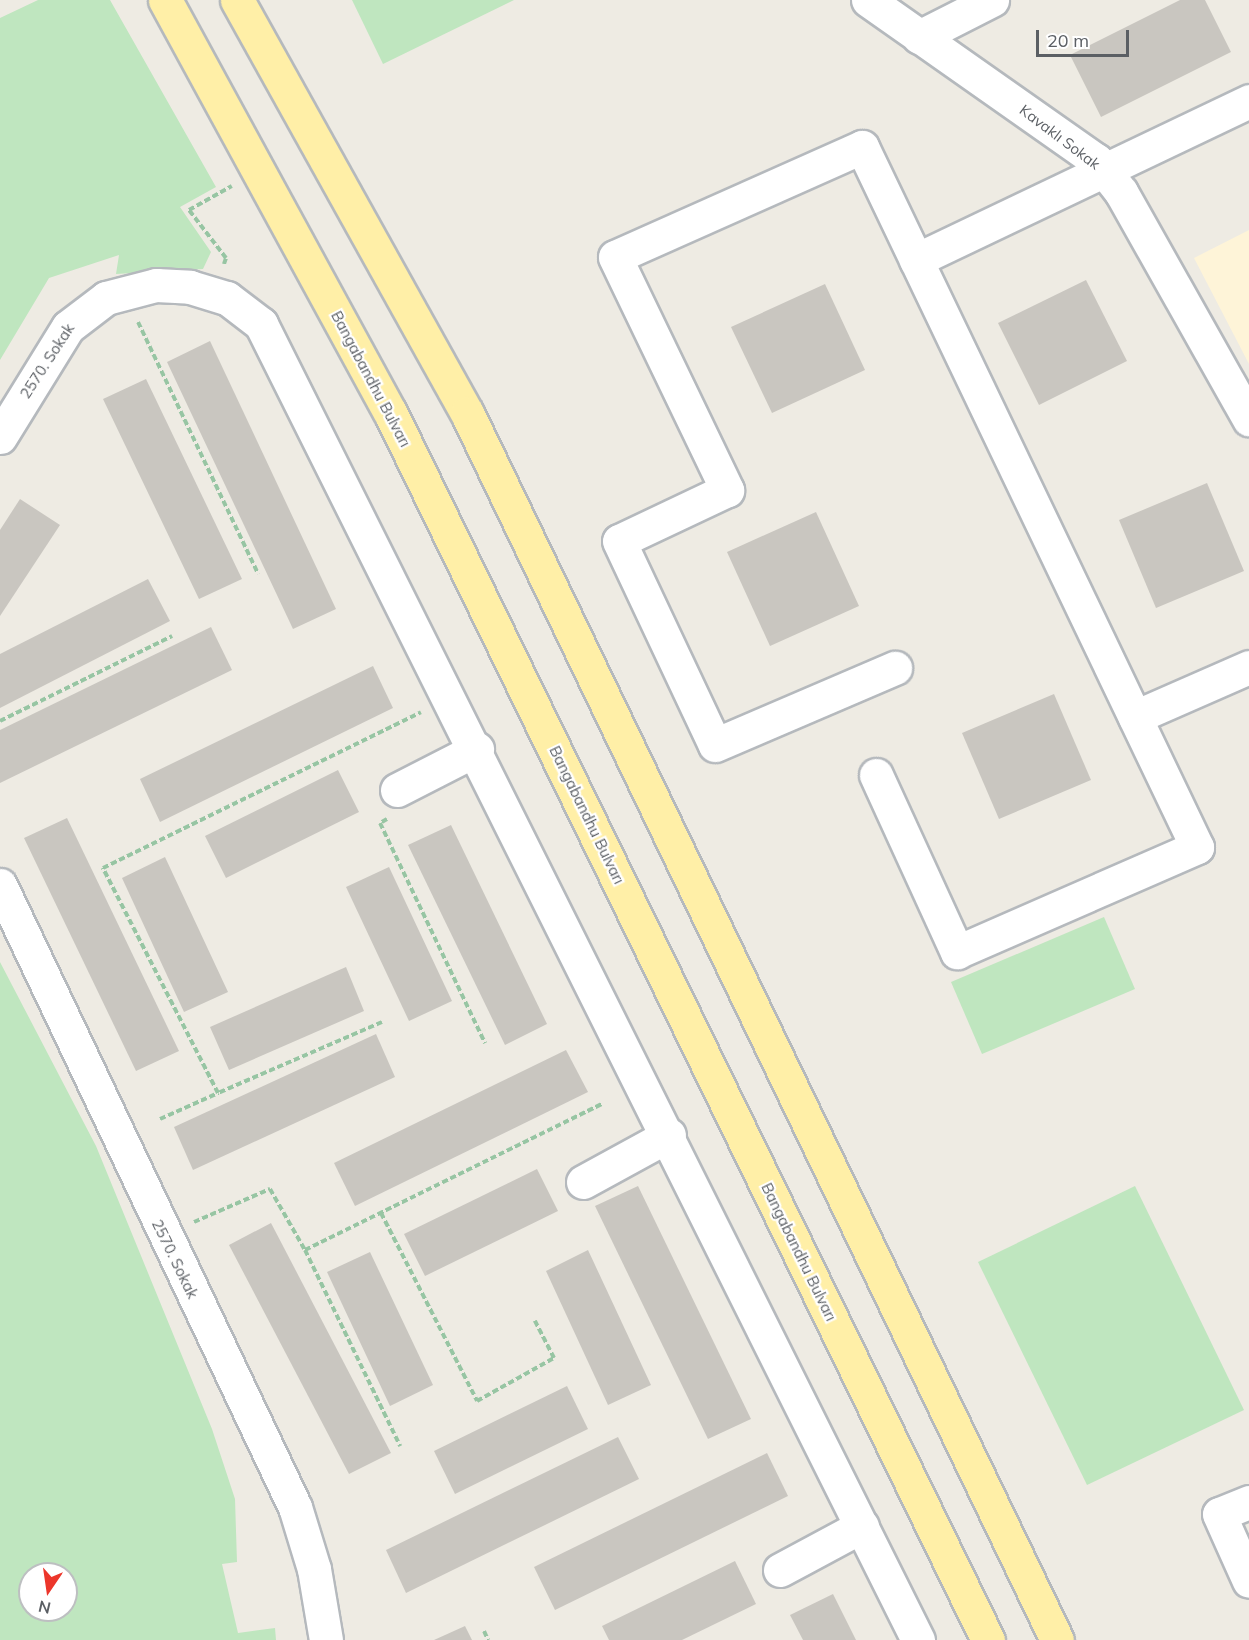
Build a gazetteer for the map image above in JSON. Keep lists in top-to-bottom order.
{
  "streets": {
    "main road": ["Bangabandhu Bulvarı"],
    "street": ["Kavaklı Sokak", "2570. Sokak"]
  },
  "scale_bar": "20 m",
  "north": "bottom"
}
